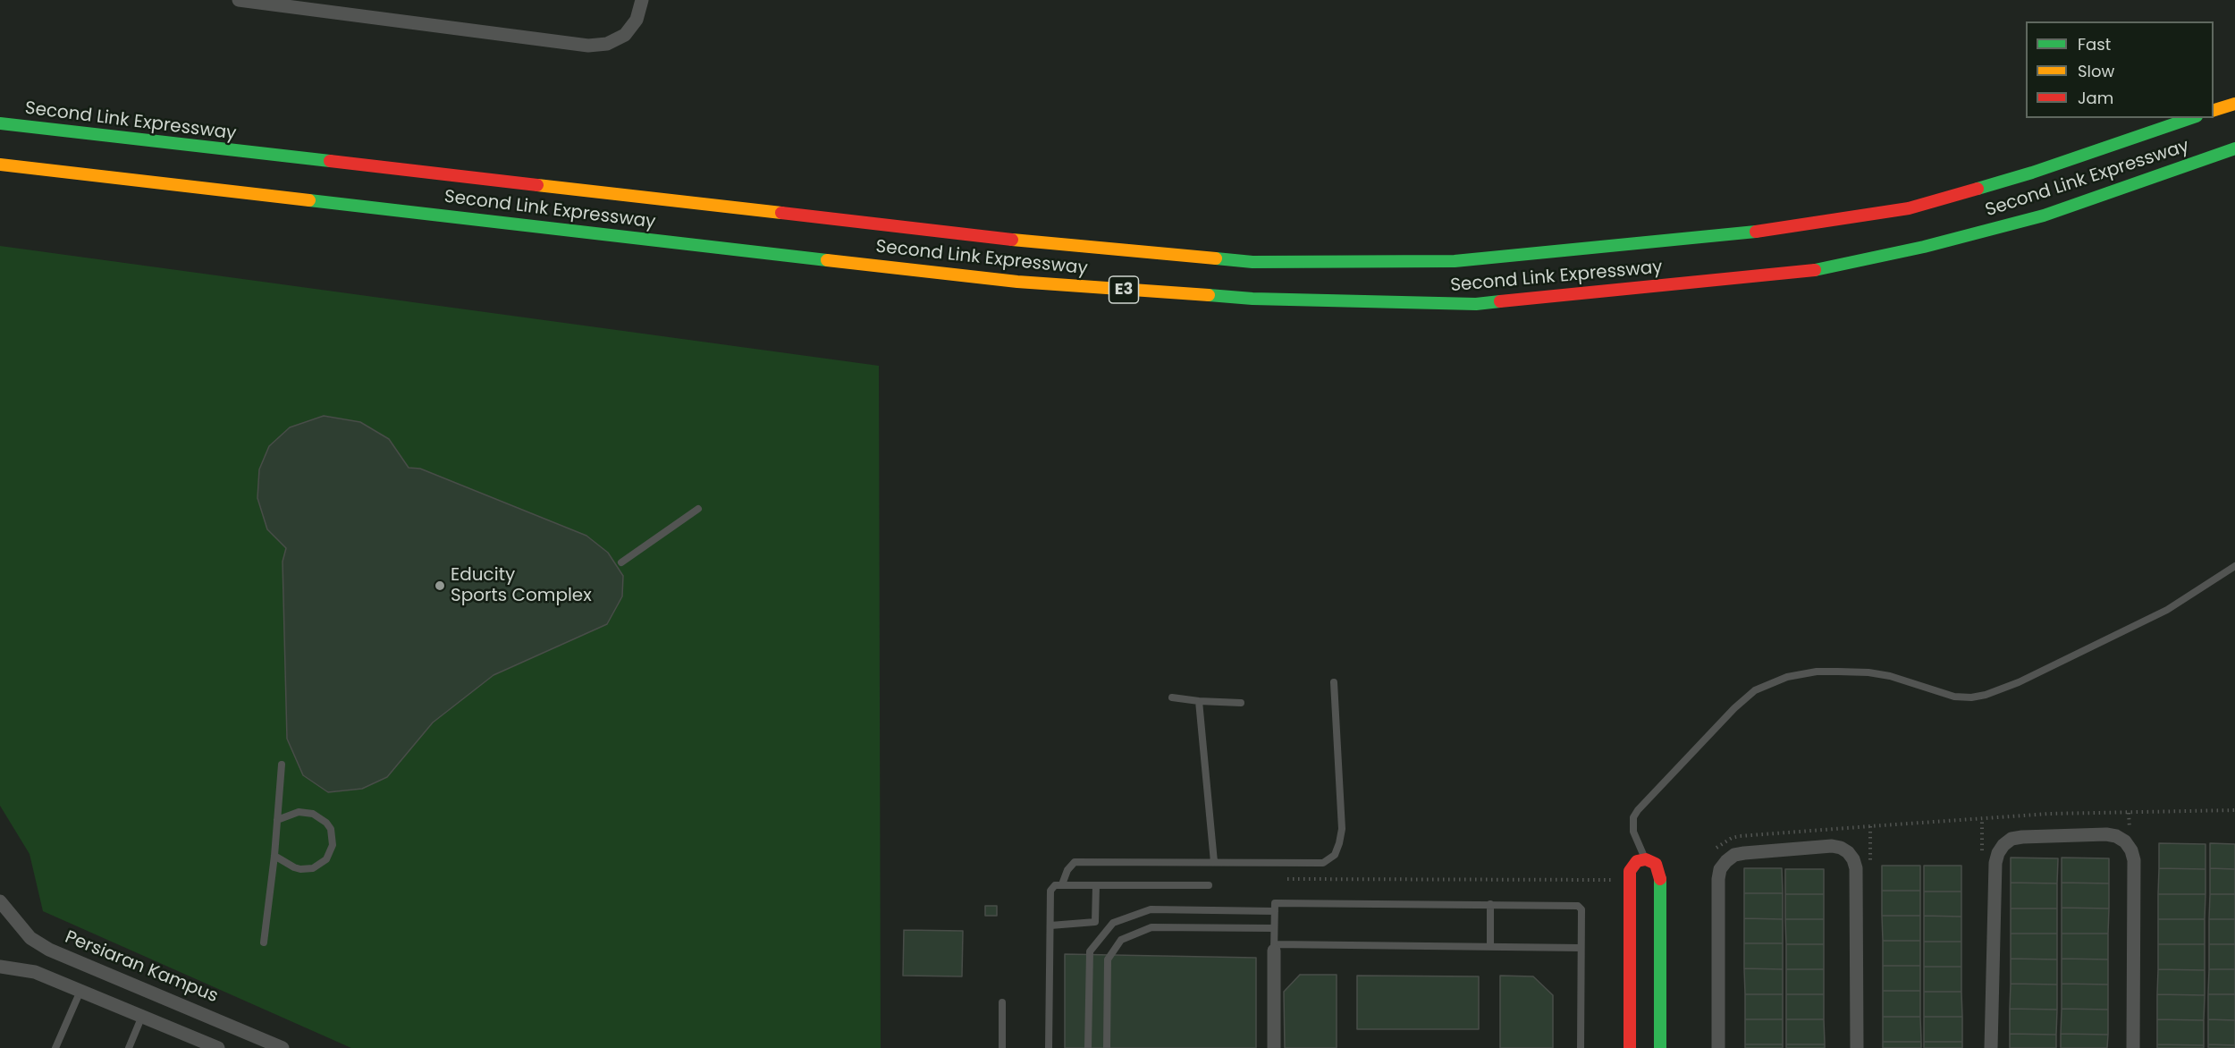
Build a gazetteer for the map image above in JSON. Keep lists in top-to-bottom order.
{
  "streets": {
    "main road": ["Second Link Expressway", "E3"],
    "street": ["Persiaran Kampus"]
  },
  "places": ["Educity Sports Complex"],
  "legend": ["Fast", "Slow", "Jam"]
}
